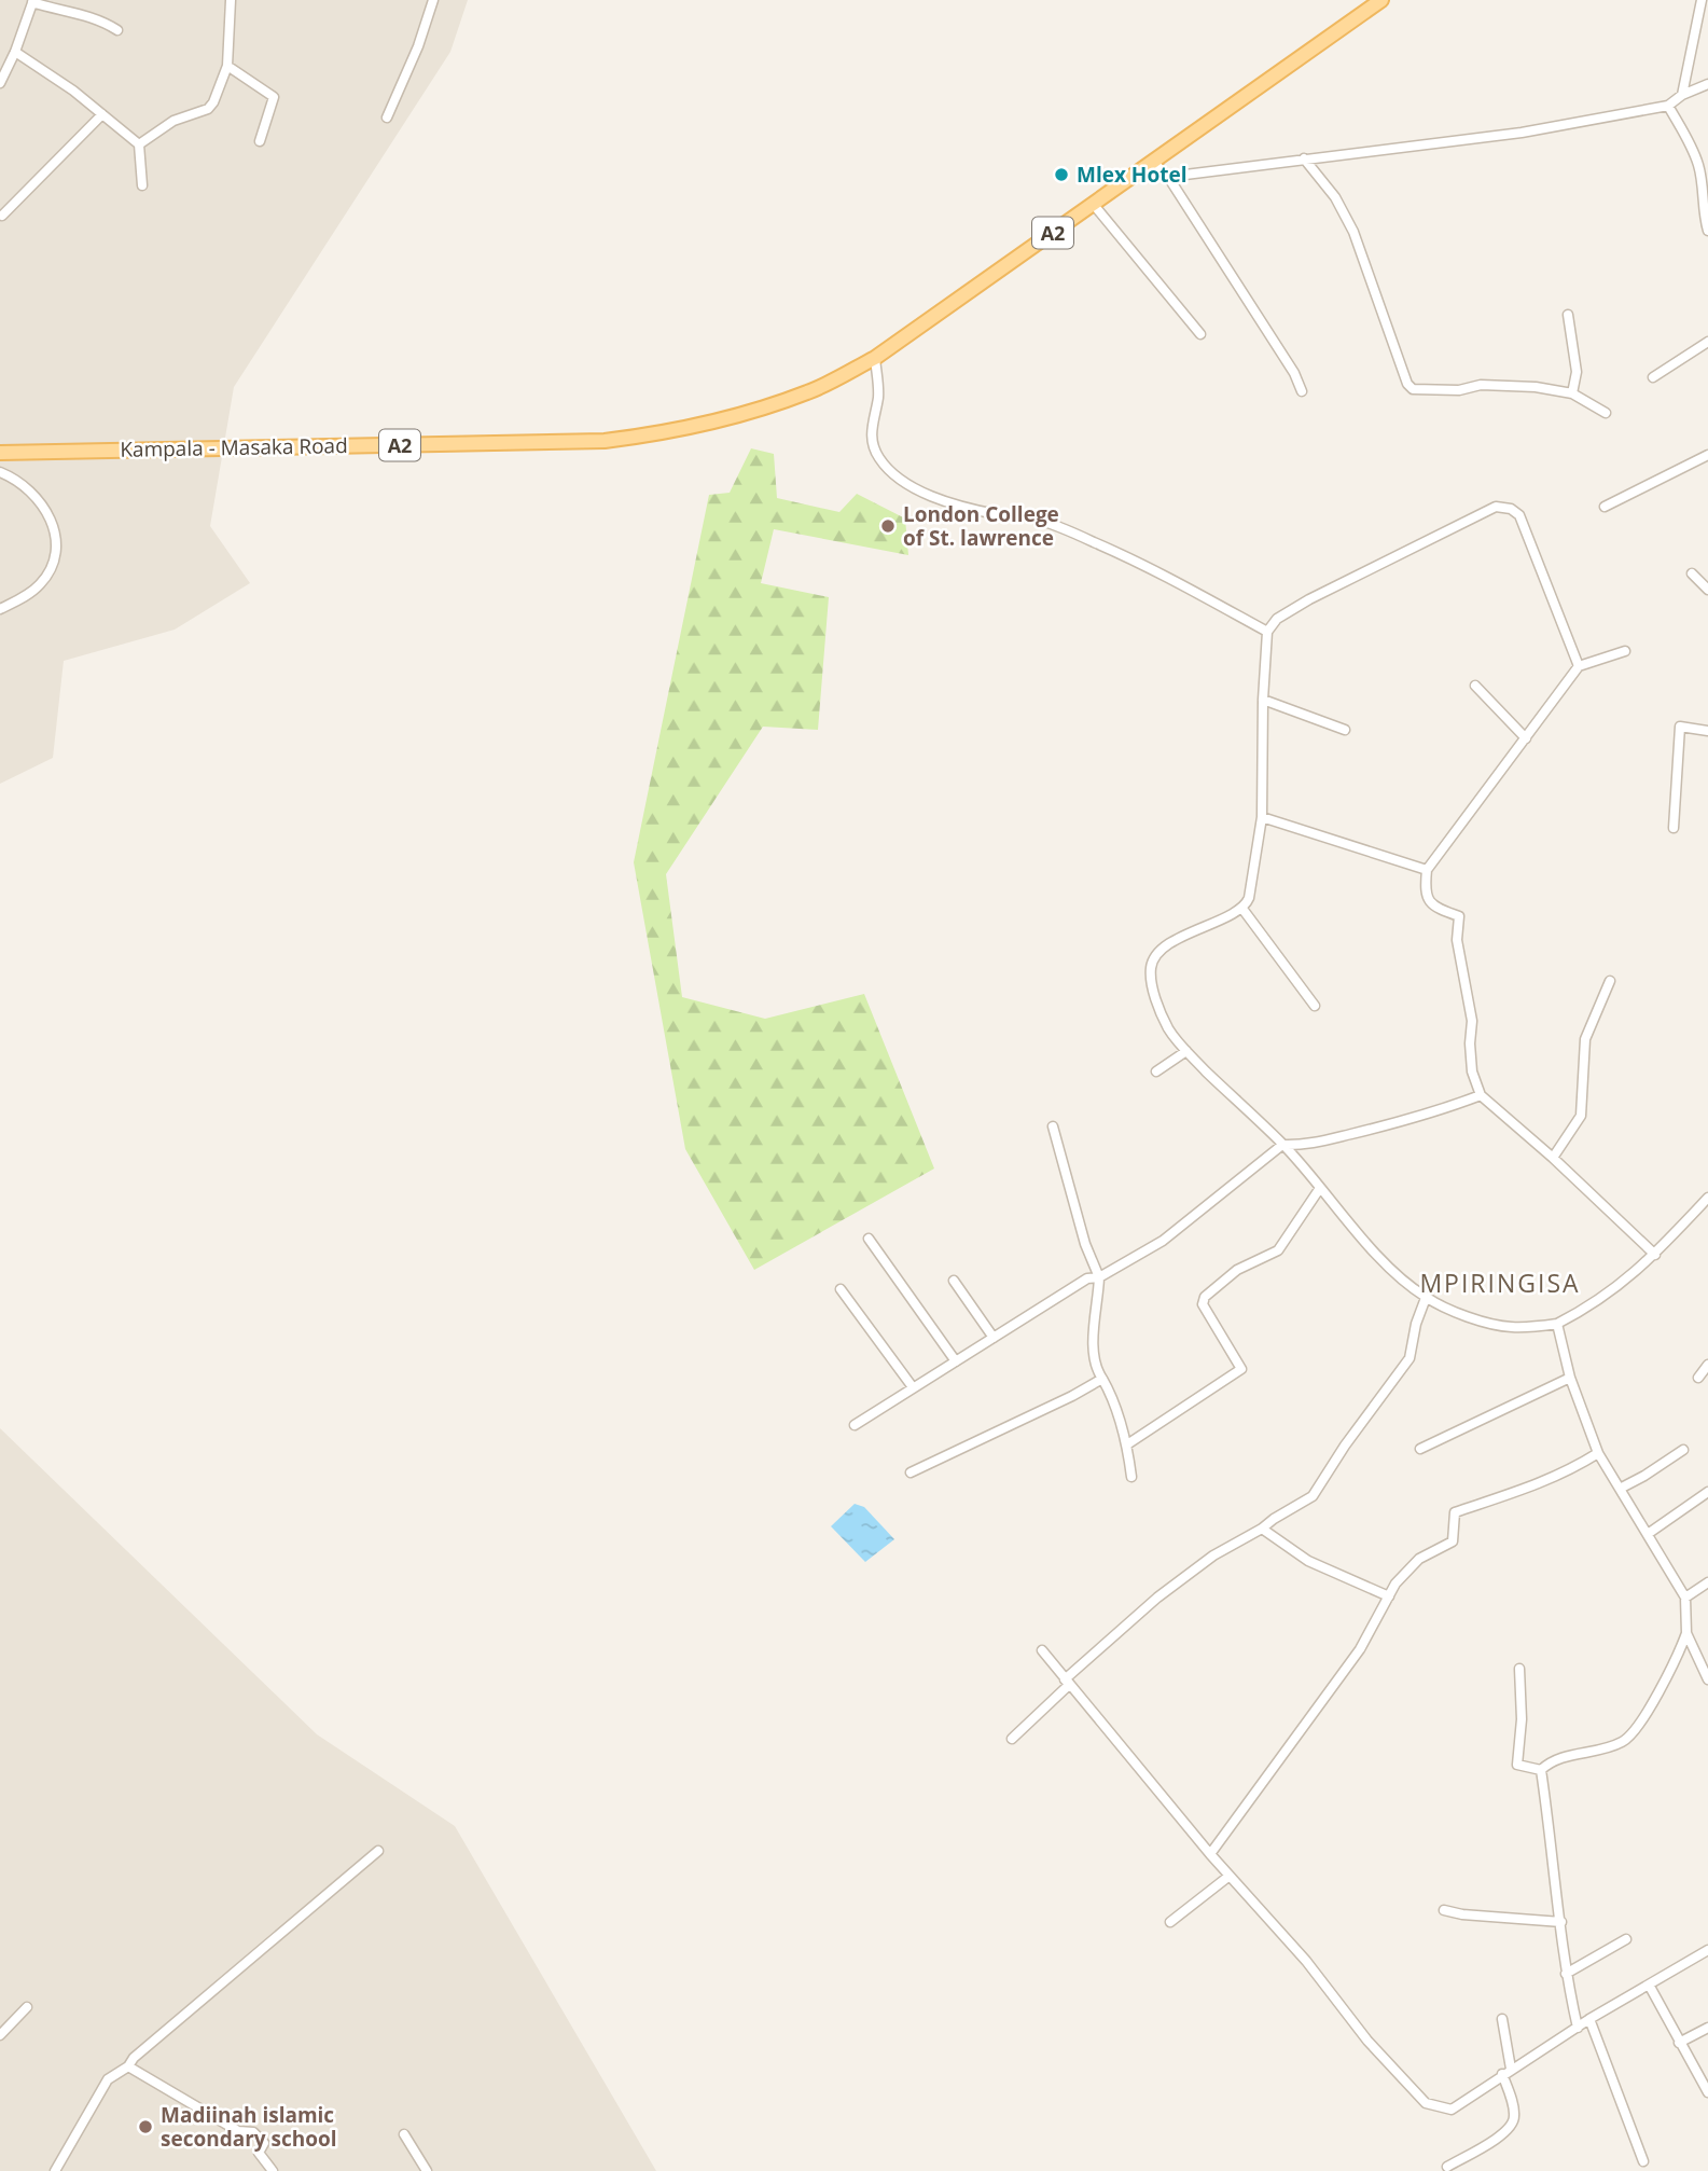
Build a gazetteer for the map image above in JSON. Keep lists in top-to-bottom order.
{
  "streets": {
    "main road": ["A2", "Kampala - Masaka Road"]
  },
  "districts": ["MPIRINGISA"],
  "places": ["Mlex Hotel", "London College of St. lawrence", "Madiinah islamic secondary school"]
}
